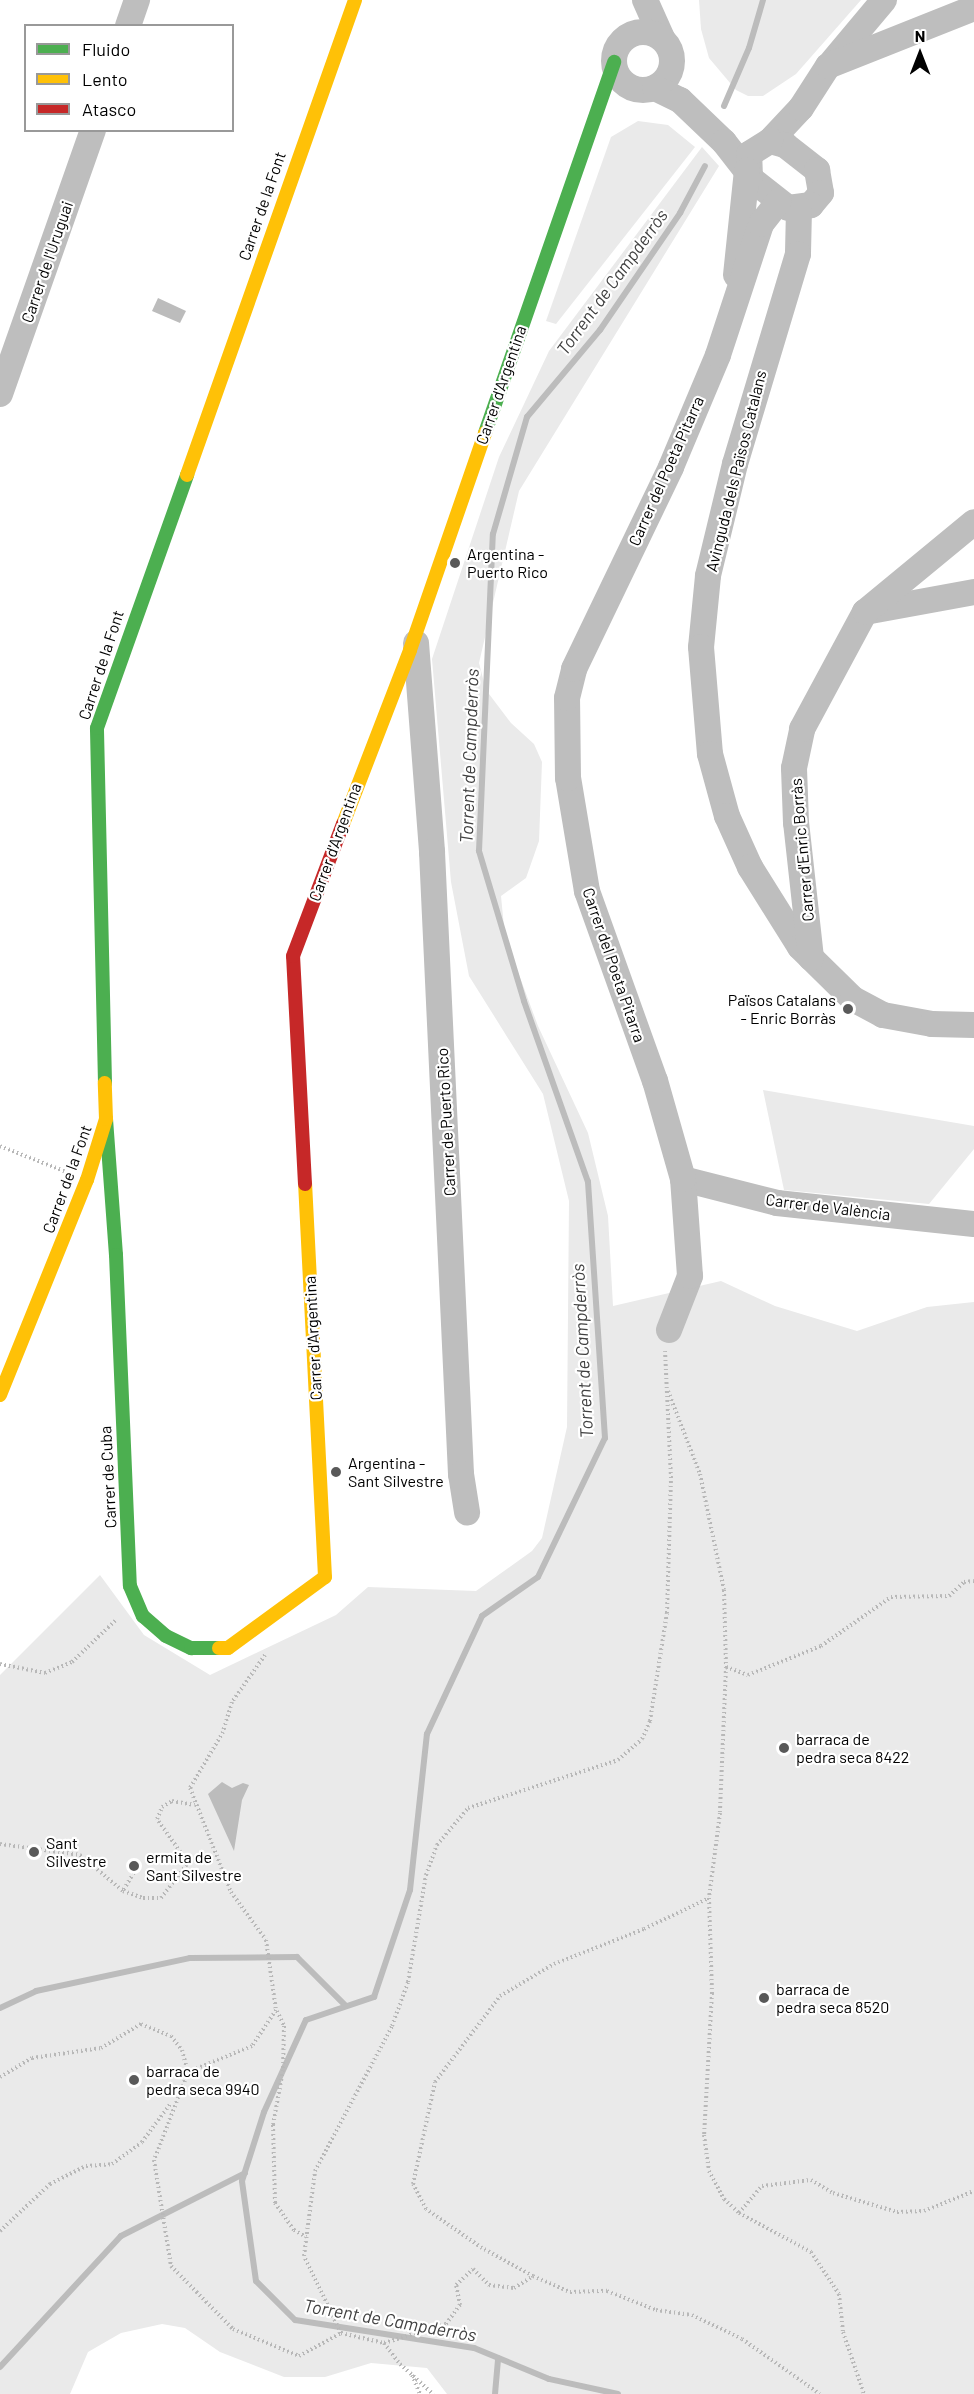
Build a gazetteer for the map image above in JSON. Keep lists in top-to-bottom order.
{
  "streets": {
    "street": [
      "Carrer de la Font",
      "Carrer de l'Uruguai",
      "Carrer d'Argentina",
      "Carrer del Poeta Pitarra",
      "Avinguda dels Països Catalans",
      "Carrer d'Enric Borràs",
      "Carrer de Puerto Rico",
      "Carrer de València",
      "Carrer de Cuba"
    ]
  },
  "crossings": [
    ["Carrer de la Font", "Carrer de Cuba"],
    ["Carrer d'Argentina", "Carrer de Puerto Rico"],
    ["Carrer d'Argentina", "Carrer de Cuba"],
    ["Carrer del Poeta Pitarra", "Avinguda dels Països Catalans"],
    ["Carrer del Poeta Pitarra", "Carrer de València"],
    ["Avinguda dels Països Catalans", "Carrer d'Enric Borràs"]
  ],
  "water": ["Torrent de Campderròs"],
  "places": [
    "Argentina - Puerto Rico",
    "Països Catalans - Enric Borràs",
    "Argentina - Sant Silvestre",
    "barraca de pedra seca 8422",
    "Sant Silvestre",
    "ermita de Sant Silvestre",
    "barraca de pedra seca 8520",
    "barraca de pedra seca 9940"
  ],
  "legend": ["Fluido", "Lento", "Atasco"],
  "north": "top"
}
